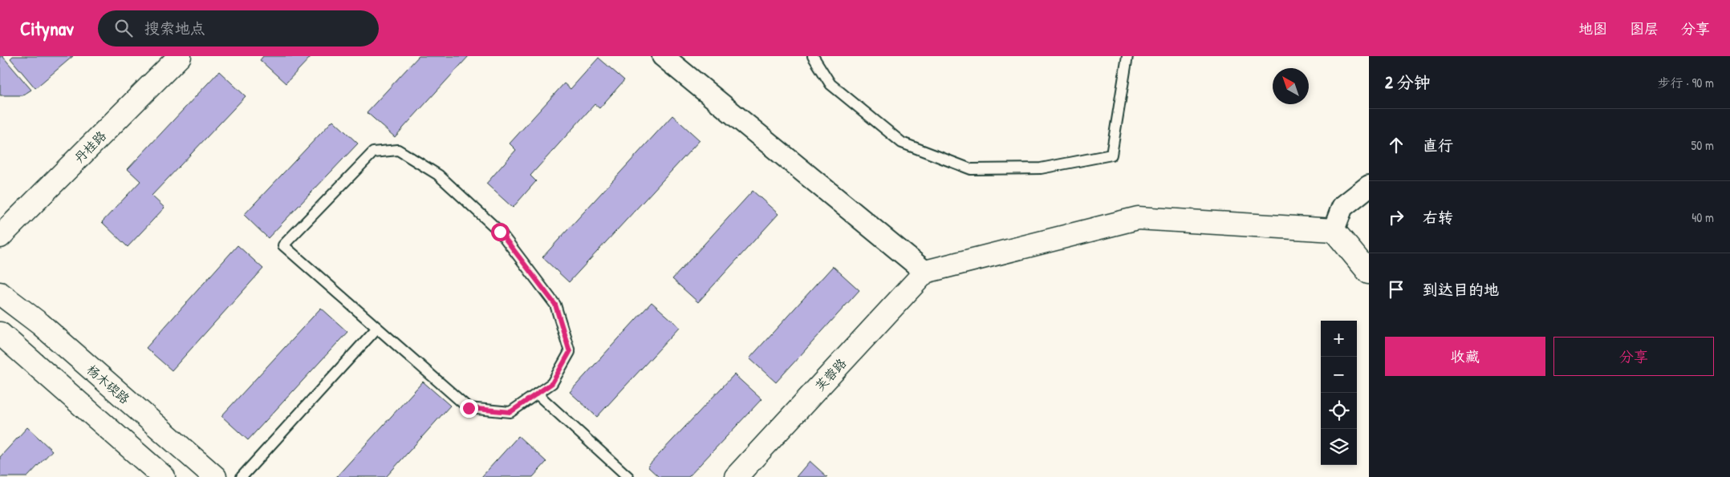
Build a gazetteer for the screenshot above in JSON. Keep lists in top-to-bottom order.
{
  "streets": {
    "street": ["丹桂路", "芙蓉路", "杨木碶路"]
  },
  "north": "top left",
  "page": {
    "header": "Citynav",
    "search": "搜索地点",
    "nav": ["地图", "图层", "分享"],
    "heading": ["2 分钟", "步行 · 90 m"],
    "list": [
      ["直行", "50 m"],
      ["右转", "40 m"],
      "到达目的地"
    ],
    "map_buttons": ["+", "−"],
    "buttons": ["收藏", "分享"]
  }
}
